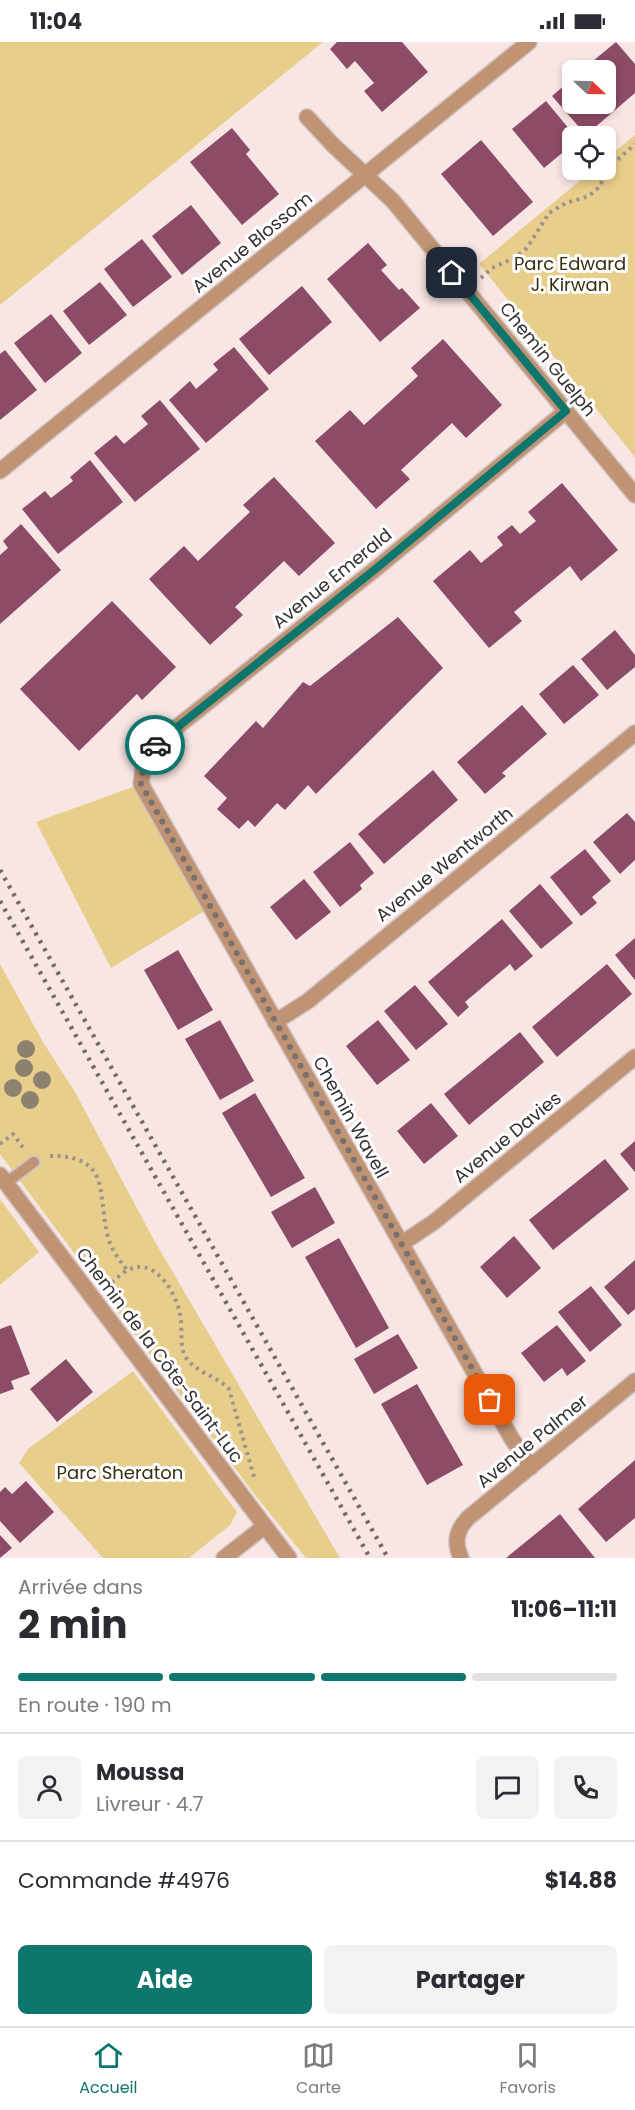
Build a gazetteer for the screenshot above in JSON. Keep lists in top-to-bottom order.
{
  "streets": {
    "street": [
      "Avenue Blossom",
      "Chemin Guelph",
      "Avenue Emerald",
      "Avenue Wentworth",
      "Chemin Wavell",
      "Avenue Davies",
      "Chemin de la Côte-Saint-Luc",
      "Avenue Palmer"
    ]
  },
  "crossings": [
    ["Avenue Blossom", "Chemin Guelph"],
    ["Chemin Guelph", "Avenue Emerald"],
    ["Avenue Emerald", "Chemin Wavell"],
    ["Avenue Wentworth", "Chemin Wavell"],
    ["Chemin Wavell", "Avenue Davies"],
    ["Chemin Wavell", "Avenue Palmer"]
  ],
  "parks": ["Parc Edward J. Kirwan", "Parc Sheraton"],
  "north": "right",
  "page": {
    "status": "11:04",
    "heading": ["2 min", "Arrivée dans", "11:06–11:11"],
    "panel": [
      "Moussa",
      "Livreur · 4.7",
      "Commande #4976",
      "$14.88"
    ],
    "bar": "En route · 190 m",
    "buttons": ["Aide", "Partager"],
    "tabs": ["Accueil", "Carte", "Favoris"]
  }
}
